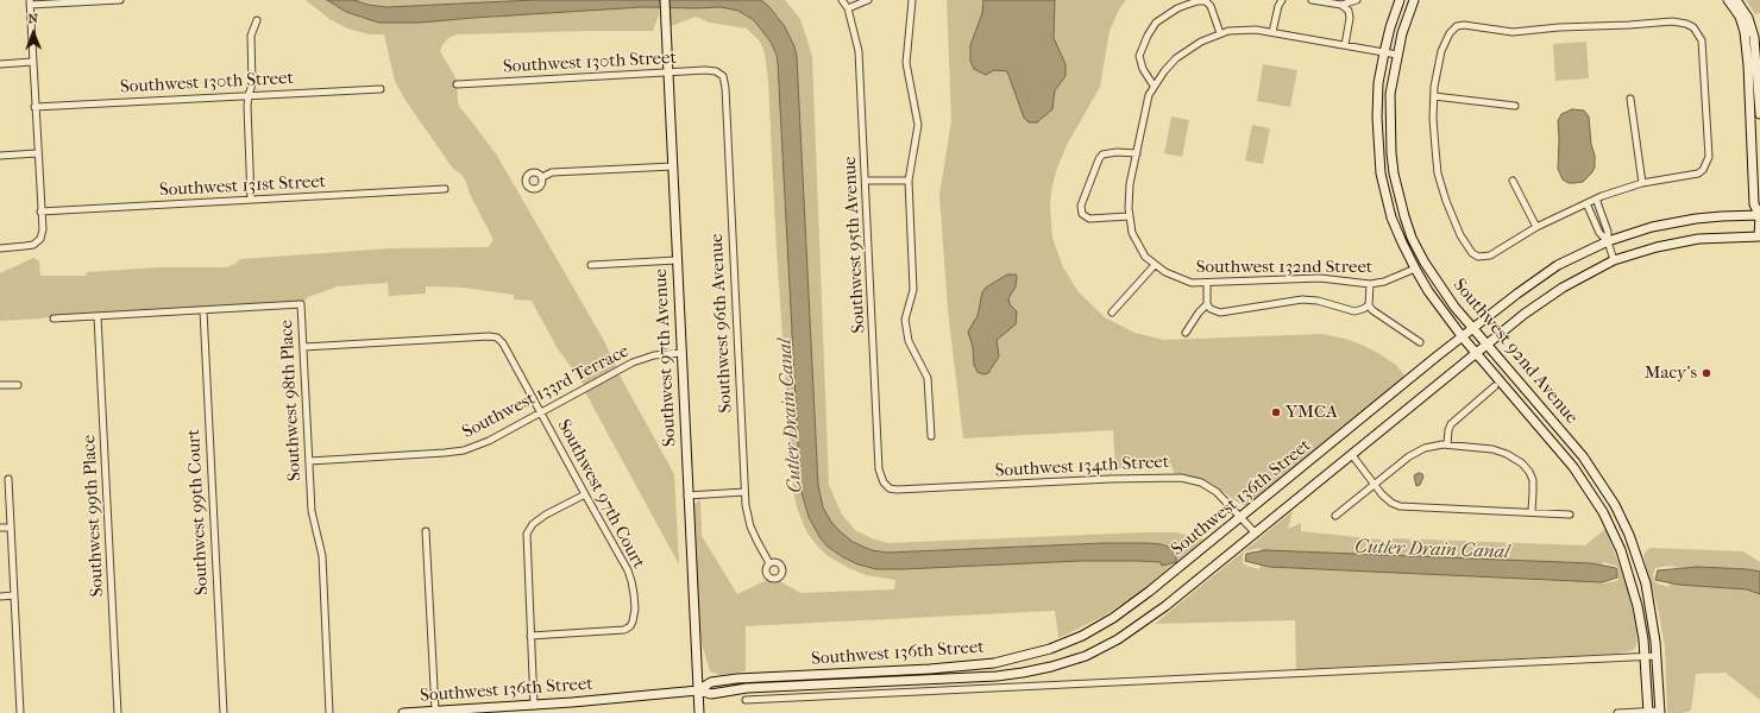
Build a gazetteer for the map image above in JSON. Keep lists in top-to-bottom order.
{
  "streets": {
    "street": [
      "Southwest 130th Street",
      "Southwest 131st Street",
      "Southwest 95th Avenue",
      "Southwest 132nd Street",
      "Southwest 96th Avenue",
      "Southwest 92nd Avenue",
      "Southwest 97th Avenue",
      "Southwest 133rd Terrace",
      "Southwest 98th Place",
      "Southwest 134th Street",
      "Southwest 97th Court",
      "Southwest 136th Street",
      "Southwest 99th Court",
      "Southwest 99th Place"
    ]
  },
  "crossings": [
    ["Southwest 130th Street", "Southwest 96th Avenue"],
    ["Southwest 130th Street", "Southwest 97th Avenue"],
    ["Southwest 95th Avenue", "Southwest 134th Street"],
    ["Southwest 132nd Street", "Southwest 92nd Avenue"],
    ["Southwest 92nd Avenue", "Southwest 136th Street"],
    ["Southwest 97th Avenue", "Southwest 133rd Terrace"],
    ["Southwest 97th Avenue", "Southwest 136th Street"],
    ["Southwest 133rd Terrace", "Southwest 98th Place"],
    ["Southwest 133rd Terrace", "Southwest 97th Court"],
    ["Southwest 98th Place", "Southwest 97th Court"],
    ["Southwest 98th Place", "Southwest 99th Court"],
    ["Southwest 98th Place", "Southwest 99th Place"],
    ["Southwest 134th Street", "Southwest 136th Street"]
  ],
  "water": ["Cutler Drain Canal"],
  "places": ["Macy's", "YMCA"],
  "north": "top"
}
